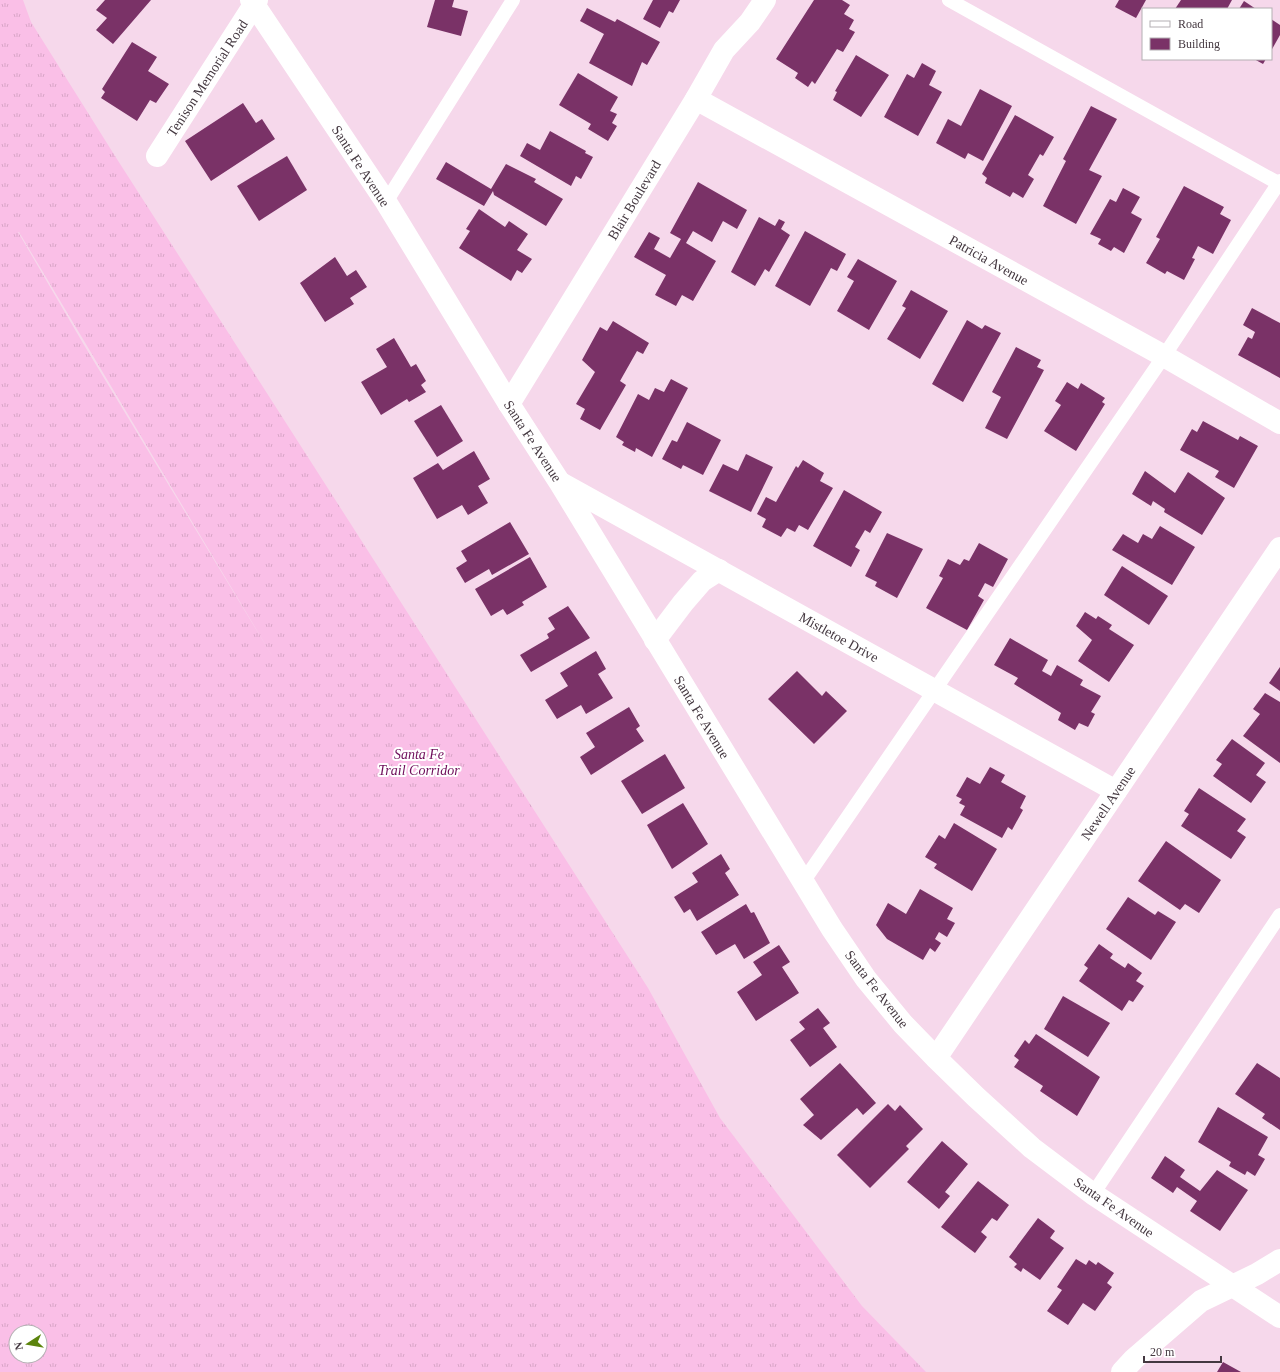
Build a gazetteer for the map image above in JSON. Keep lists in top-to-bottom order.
{
  "streets": {
    "street": [
      "Tenison Memorial Road",
      "Santa Fe Avenue",
      "Blair Boulevard",
      "Patricia Avenue",
      "Mistletoe Drive",
      "Newell Avenue"
    ]
  },
  "crossings": [
    ["Tenison Memorial Road", "Santa Fe Avenue"],
    ["Santa Fe Avenue", "Blair Boulevard"],
    ["Santa Fe Avenue", "Mistletoe Drive"],
    ["Santa Fe Avenue", "Newell Avenue"],
    ["Blair Boulevard", "Patricia Avenue"],
    ["Mistletoe Drive", "Newell Avenue"]
  ],
  "parks": ["Santa Fe Trail Corridor"],
  "legend": ["Road", "Building"],
  "scale_bar": "20 m",
  "north": "left"
}
